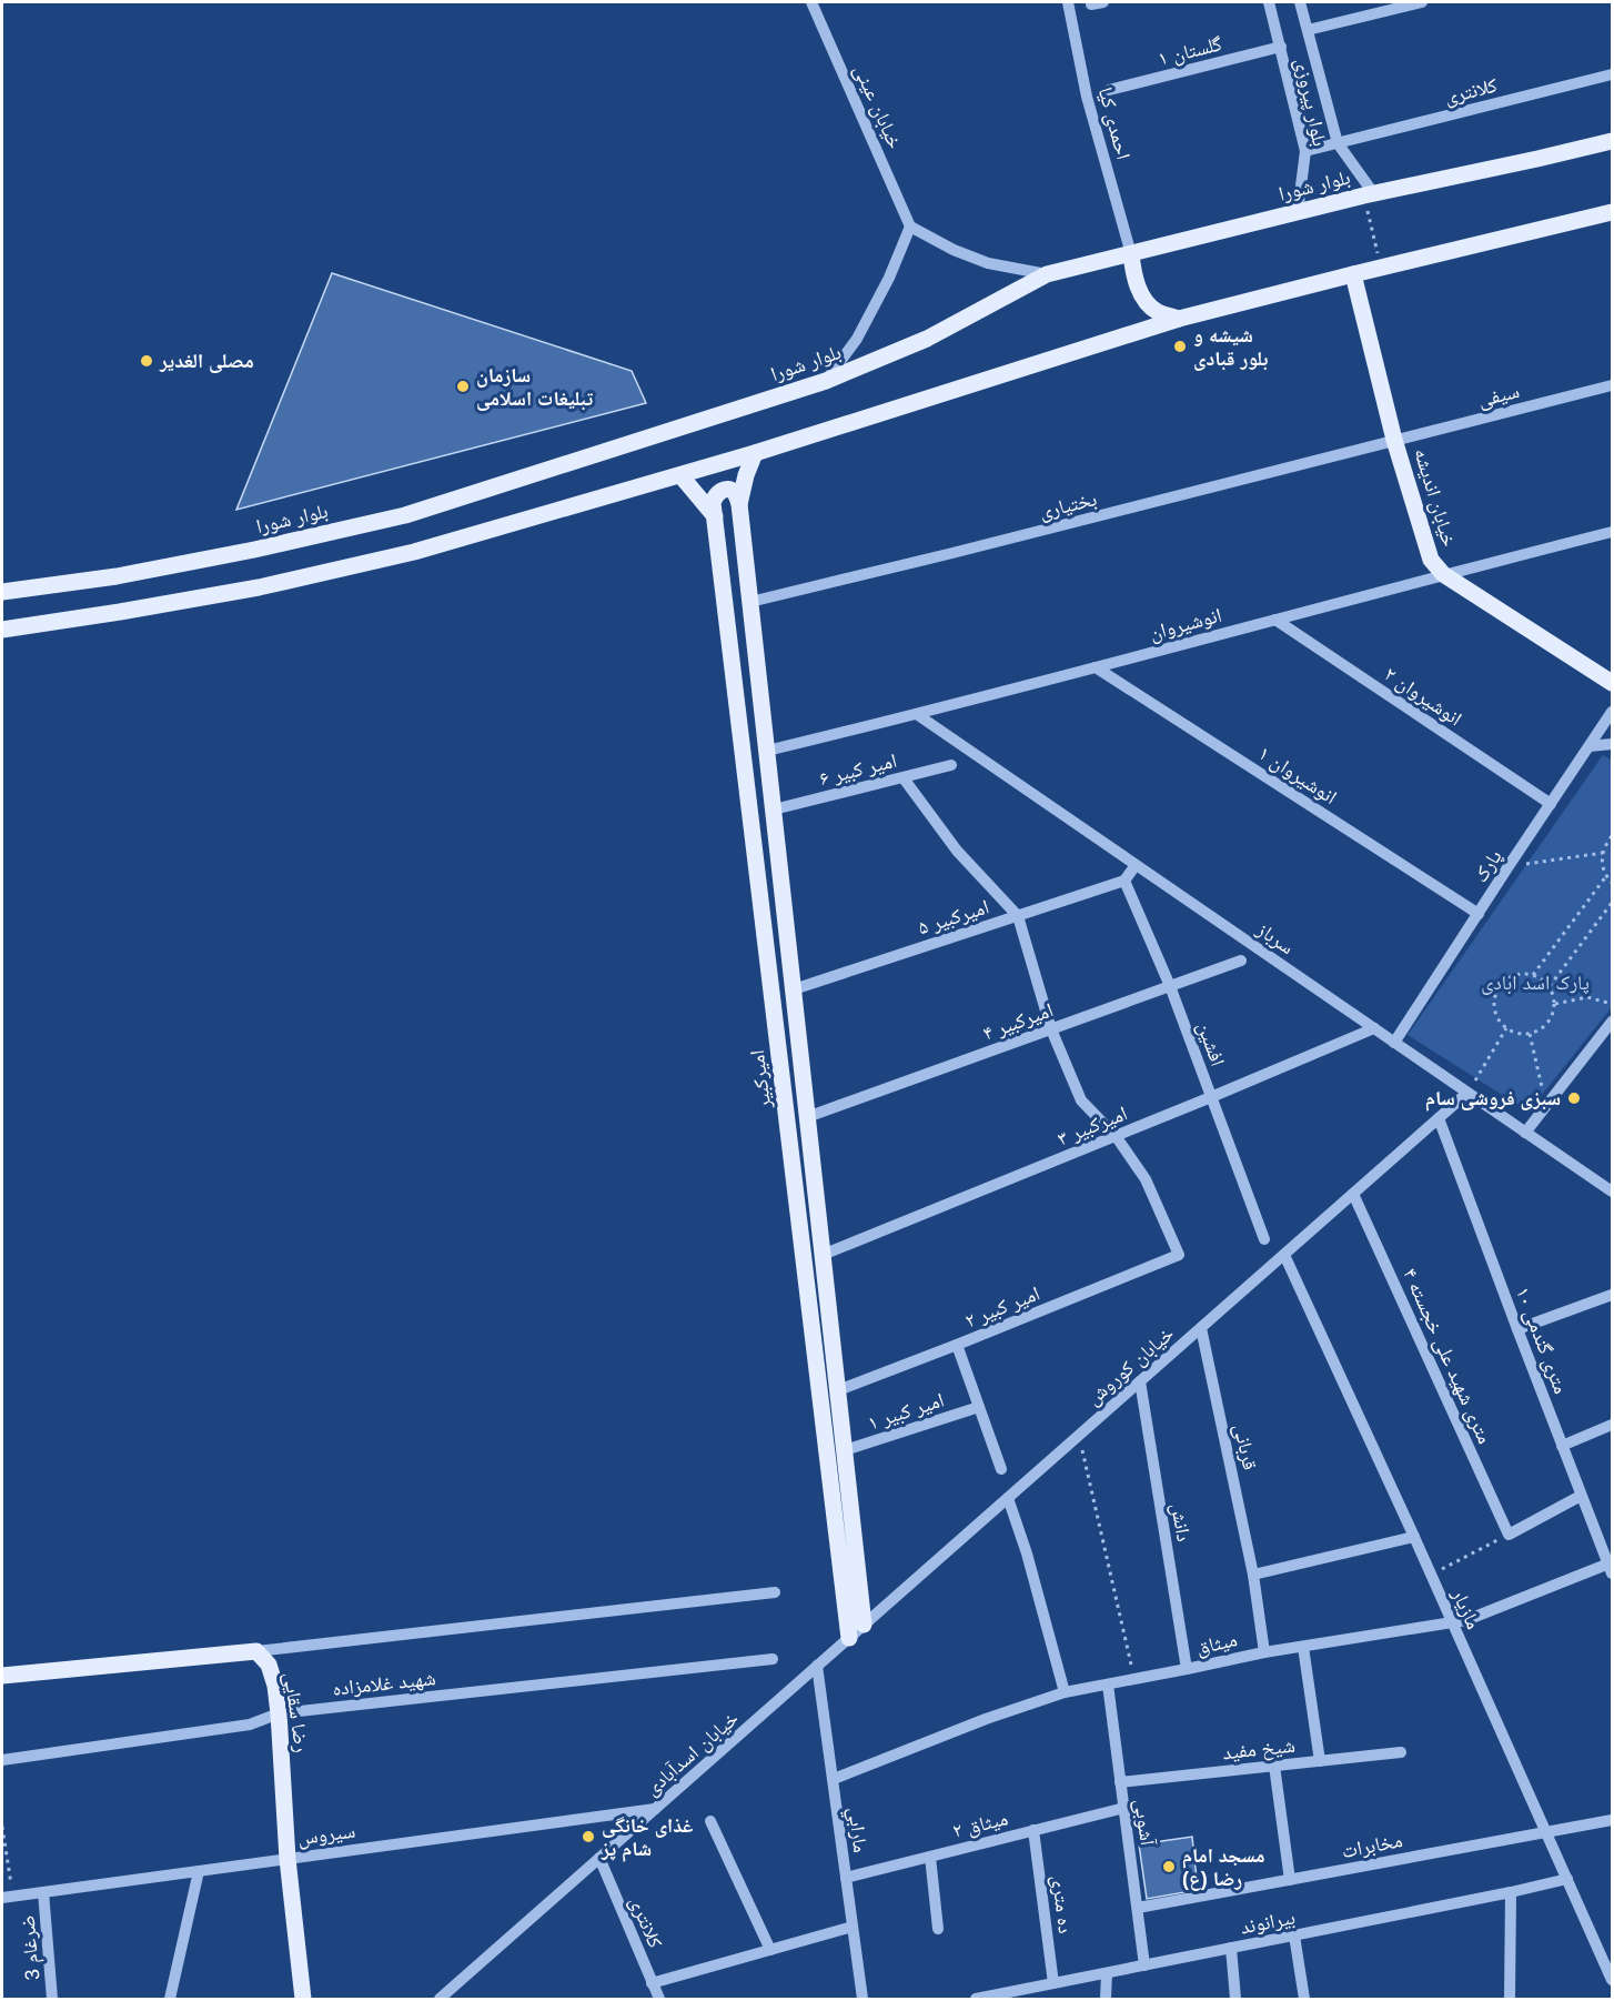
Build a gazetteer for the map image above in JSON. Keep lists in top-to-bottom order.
{
  "streets": {
    "main road": [
      "بلوار شورا",
      "خیابان اندیشه",
      "امیرکبیر",
      "رضا سقایی"
    ],
    "street": [
      "گلستان ۱",
      "کلانتری",
      "بلوار پیروزی",
      "خیابان عینی",
      "احمدی کیا",
      "سیفی",
      "بختیاری",
      "انوشیروان",
      "انوشیروان ۲",
      "امیر کبیر ۶",
      "انوشیروان ۱",
      "پارک",
      "امیرکبیر ۵",
      "سرباز",
      "امیرکبیر ۴",
      "افشین",
      "امیرکبیر ۳",
      "امیر کبیر ۲",
      "۱۰ متری گندمی",
      "۴ متری شهید علی خجسته",
      "خیابان کوروش",
      "امیر کبیر ۱",
      "قربانی",
      "دانش",
      "مازیار",
      "میثاق",
      "شهید غلامزاده",
      "شیخ مفید",
      "خیابان اسدآبادی",
      "آشوبی",
      "میثاق ۲",
      "مارابي",
      "سیروس",
      "مخابرات",
      "ده متری",
      "بیرانوند",
      "ضرغام 3"
    ]
  },
  "crossings": [
    ["گلستان ۱", "بلوار پیروزی"],
    ["کلانتری", "بلوار پیروزی"],
    ["کلانتری", "خیابان اسدآبادی"],
    ["بلوار پیروزی", "بلوار شورا"],
    ["احمدی کیا", "بلوار شورا"],
    ["سیفی", "خیابان اندیشه"],
    ["سیفی", "بختیاری"],
    ["خیابان اندیشه", "بختیاری"],
    ["خیابان اندیشه", "انوشیروان"],
    ["انوشیروان", "انوشیروان ۲"],
    ["انوشیروان", "انوشیروان ۱"],
    ["انوشیروان", "سرباز"],
    ["انوشیروان ۲", "پارک"],
    ["انوشیروان ۱", "پارک"],
    ["پارک", "سرباز"],
    ["امیرکبیر ۵", "افشین"],
    ["سرباز", "امیرکبیر ۳"],
    ["سرباز", "خیابان کوروش"],
    ["امیرکبیر ۴", "افشین"],
    ["افشین", "امیرکبیر ۳"],
    ["امیرکبیر", "خیابان کوروش"],
    ["امیرکبیر ۳", "امیر کبیر ۲"],
    ["۱۰ متری گندمی", "خیابان کوروش"],
    ["۱۰ متری گندمی", "میثاق"],
    ["۴ متری شهید علی خجسته", "خیابان کوروش"],
    ["خیابان کوروش", "قربانی"],
    ["خیابان کوروش", "دانش"],
    ["خیابان کوروش", "مازیار"],
    ["خیابان کوروش", "خیابان اسدآبادی"],
    ["خیابان کوروش", "مارابي"],
    ["قربانی", "میثاق"],
    ["دانش", "میثاق"],
    ["مازیار", "میثاق"],
    ["مازیار", "مخابرات"],
    ["مازیار", "بیرانوند"],
    ["میثاق", "آشوبی"],
    ["میثاق", "مارابي"],
    ["شهید غلامزاده", "رضا سقایی"],
    ["رضا سقایی", "سیروس"],
    ["شیخ مفید", "آشوبی"],
    ["خیابان اسدآبادی", "مارابي"],
    ["خیابان اسدآبادی", "سیروس"],
    ["آشوبی", "میثاق ۲"],
    ["آشوبی", "مخابرات"],
    ["آشوبی", "بیرانوند"],
    ["میثاق ۲", "مارابي"],
    ["میثاق ۲", "ده متری"],
    ["سیروس", "ضرغام 3"],
    ["ده متری", "بیرانوند"]
  ],
  "parks": ["پارک اسد ابادی"],
  "places": [
    "شیشه و بلور قبادی",
    "مصلی الغدیر",
    "سازمان تبلیغات اسلامی",
    "سبزی فروشی سام",
    "غذای خانگی شام پز",
    "مسجد امام رضا (ع)"
  ]
}
